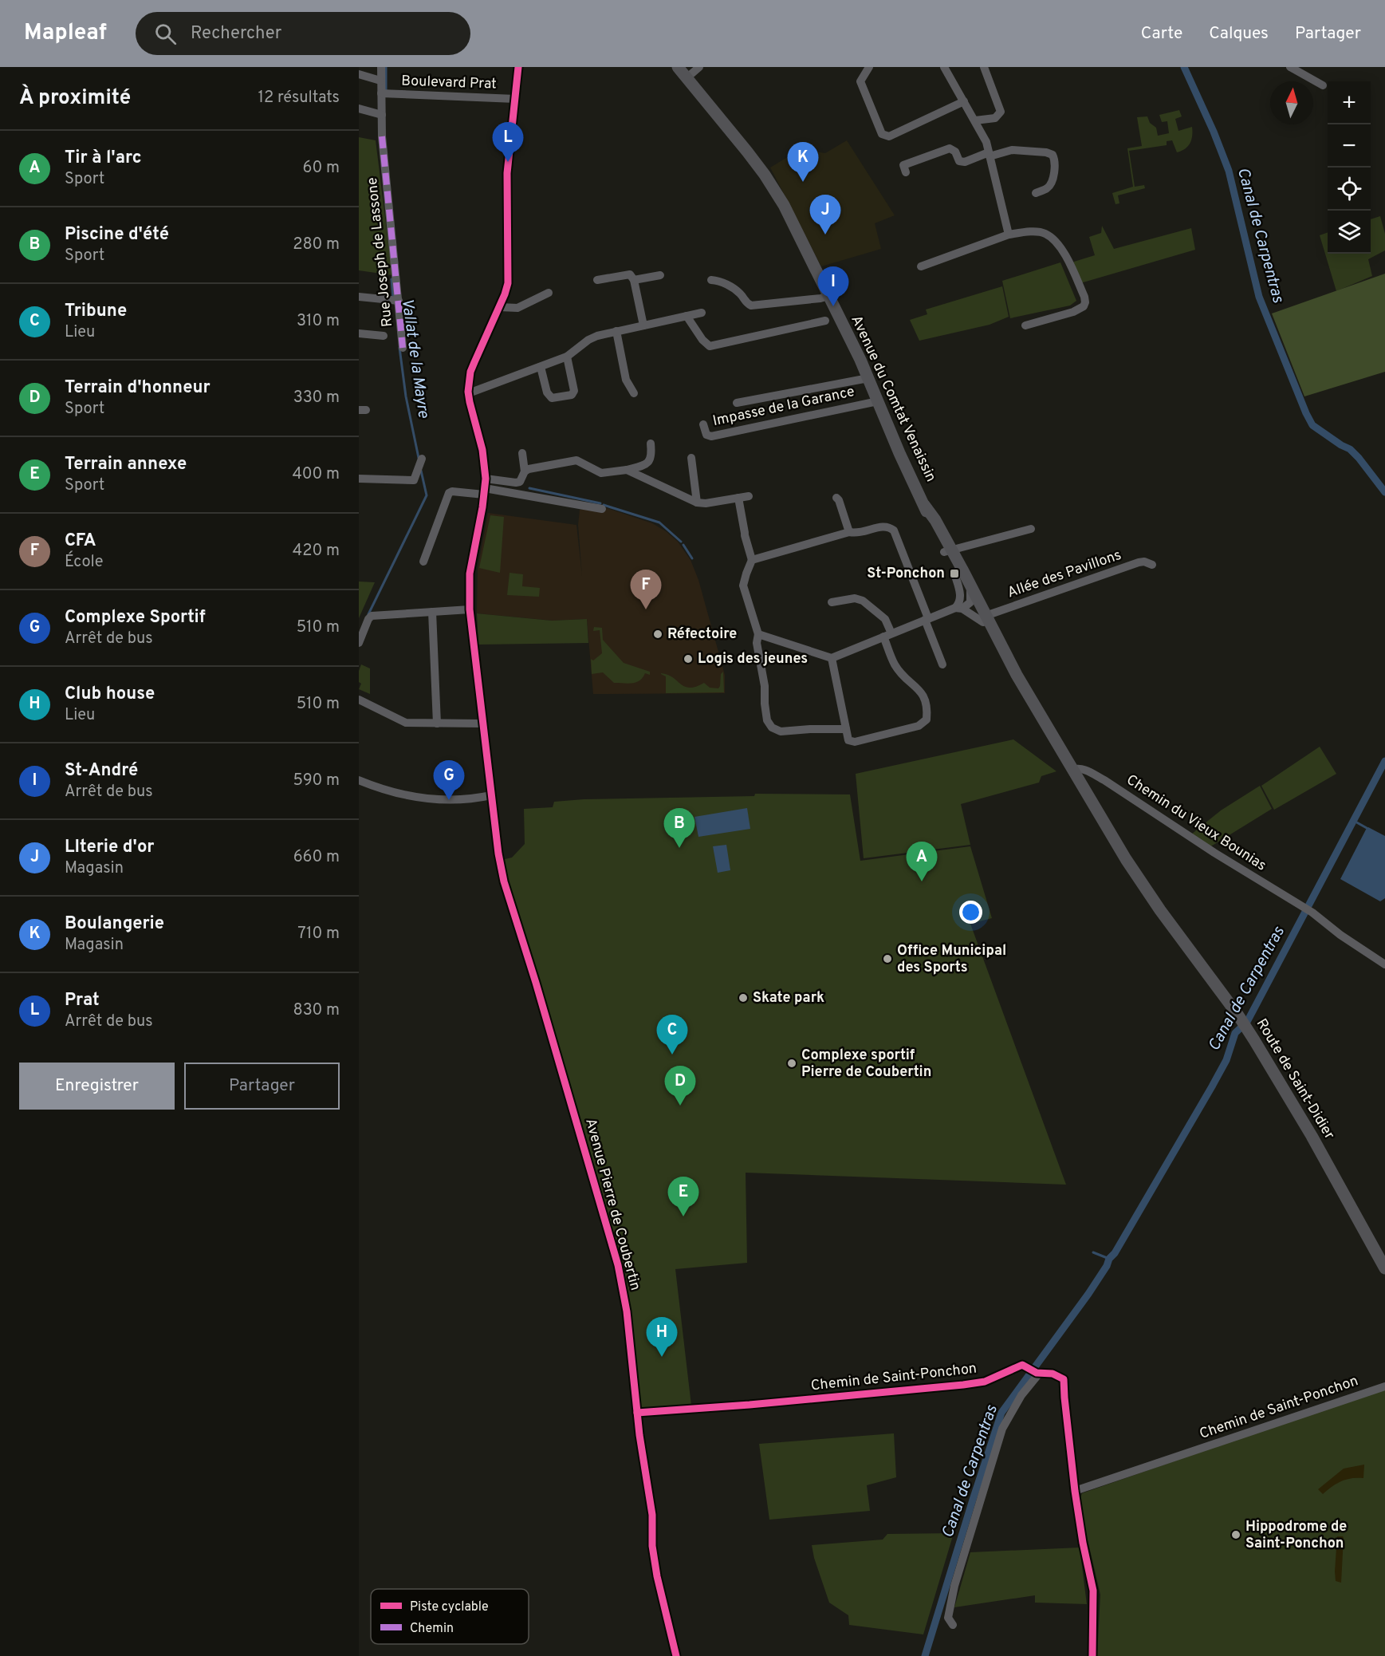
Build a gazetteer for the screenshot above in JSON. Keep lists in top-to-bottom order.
{
  "streets": {
    "main road": ["Avenue du Comtat Venaissin", "Route de Saint-Didier"],
    "street": [
      "Boulevard Prat",
      "Rue Joseph de Lassone",
      "Impasse de la Garance",
      "Allée des Pavillons",
      "Chemin du Vieux Bounias",
      "Avenue Pierre de Coubertin",
      "Chemin de Saint-Ponchon"
    ]
  },
  "crossings": [
    ["Boulevard Prat", "Rue Joseph de Lassone"],
    ["Avenue du Comtat Venaissin", "Impasse de la Garance"],
    ["Avenue du Comtat Venaissin", "Allée des Pavillons"],
    ["Avenue du Comtat Venaissin", "Chemin du Vieux Bounias"],
    ["Avenue du Comtat Venaissin", "Route de Saint-Didier"],
    ["Chemin du Vieux Bounias", "Route de Saint-Didier"],
    ["Avenue Pierre de Coubertin", "Chemin de Saint-Ponchon"]
  ],
  "water": ["Canal de Carpentras", "Vallat de la Mayre"],
  "places": {
    "transit": ["St-Ponchon"],
    "other": [
      "Réfectoire",
      "Logis des jeunes",
      "Office Municipal des Sports",
      "Skate park",
      "Complexe sportif Pierre de Coubertin",
      "Hippodrome de Saint-Ponchon"
    ]
  },
  "legend": ["Piste cyclable", "Chemin"],
  "north": "top",
  "page": {
    "header": "Mapleaf",
    "search": "Rechercher",
    "nav": ["Carte", "Calques", "Partager"],
    "heading": ["À proximité", "12 résultats"],
    "map_buttons": ["+", "−"],
    "pins": [
      "L",
      "K",
      "J",
      "I",
      "F",
      "G",
      "B",
      "A",
      "C",
      "D",
      "E",
      "H"
    ],
    "list": [
      {
        "mark": "A",
        "name": "Tir à l'arc",
        "note": "Sport",
        "value": "60 m"
      },
      {
        "mark": "B",
        "name": "Piscine d'été",
        "note": "Sport",
        "value": "280 m"
      },
      {
        "mark": "C",
        "name": "Tribune",
        "note": "Lieu",
        "value": "310 m"
      },
      {
        "mark": "D",
        "name": "Terrain d'honneur",
        "note": "Sport",
        "value": "330 m"
      },
      {
        "mark": "E",
        "name": "Terrain annexe",
        "note": "Sport",
        "value": "400 m"
      },
      {
        "mark": "F",
        "name": "CFA",
        "note": "École",
        "value": "420 m"
      },
      {
        "mark": "G",
        "name": "Complexe Sportif",
        "note": "Arrêt de bus",
        "value": "510 m"
      },
      {
        "mark": "H",
        "name": "Club house",
        "note": "Lieu",
        "value": "510 m"
      },
      {
        "mark": "I",
        "name": "St-André",
        "note": "Arrêt de bus",
        "value": "590 m"
      },
      {
        "mark": "J",
        "name": "LIterie d'or",
        "note": "Magasin",
        "value": "660 m"
      },
      {
        "mark": "K",
        "name": "Boulangerie",
        "note": "Magasin",
        "value": "710 m"
      },
      {
        "mark": "L",
        "name": "Prat",
        "note": "Arrêt de bus",
        "value": "830 m"
      }
    ],
    "buttons": ["Enregistrer", "Partager"]
  }
}
